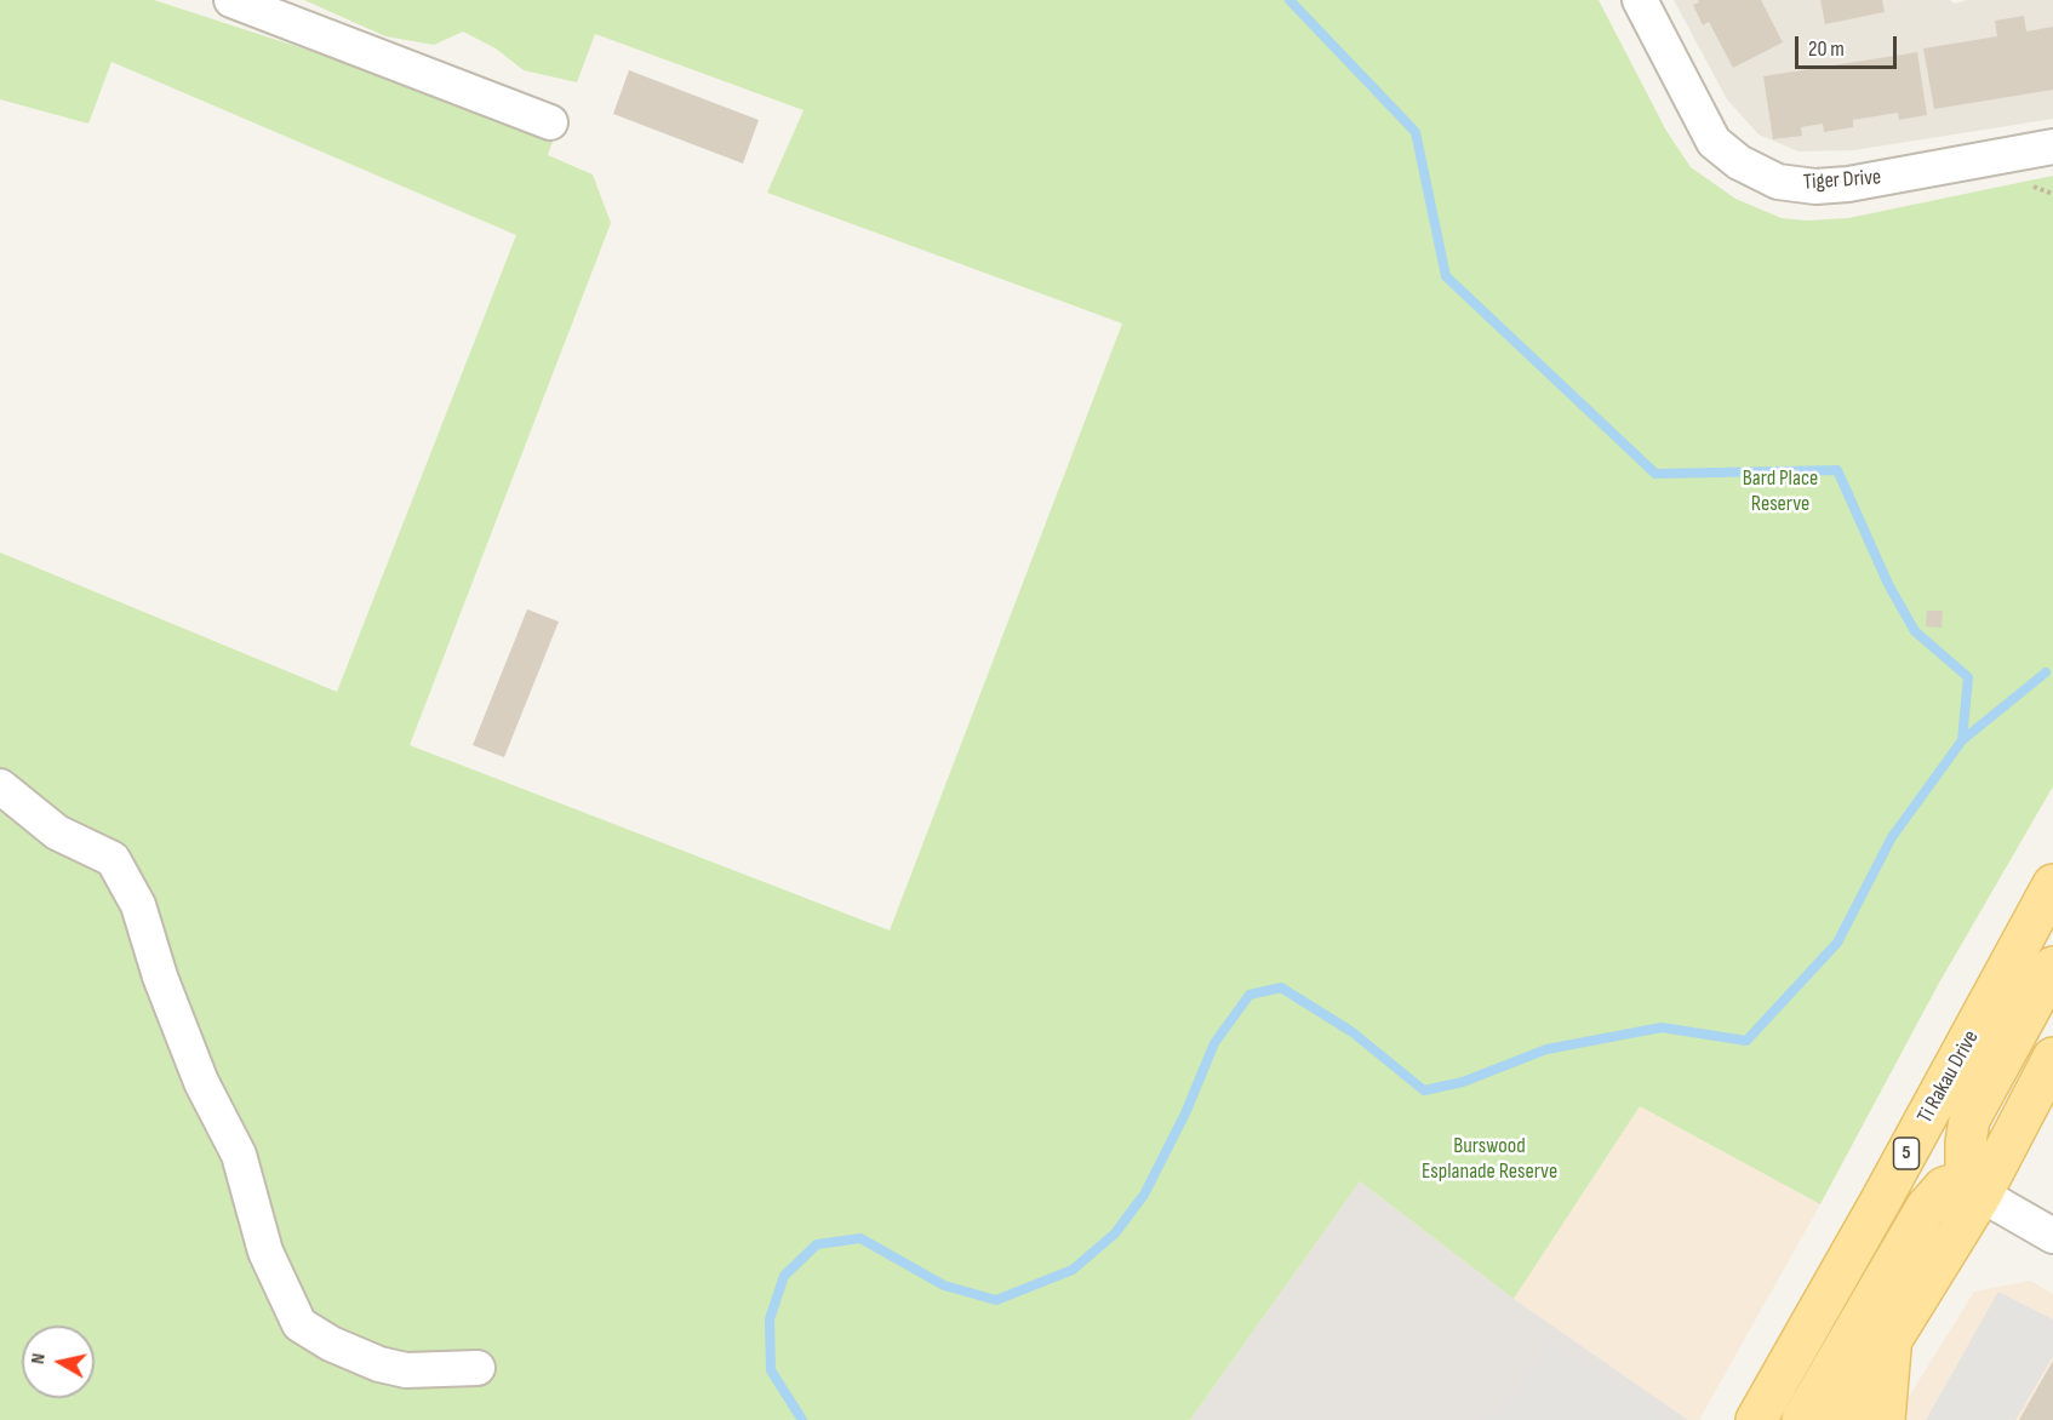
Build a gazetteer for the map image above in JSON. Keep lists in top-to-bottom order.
{
  "streets": {
    "main road": ["Ti Rakau Drive", "5"],
    "street": ["Tiger Drive"]
  },
  "parks": ["Bard Place Reserve", "Burswood Esplanade Reserve"],
  "scale_bar": "20 m",
  "north": "left"
}
